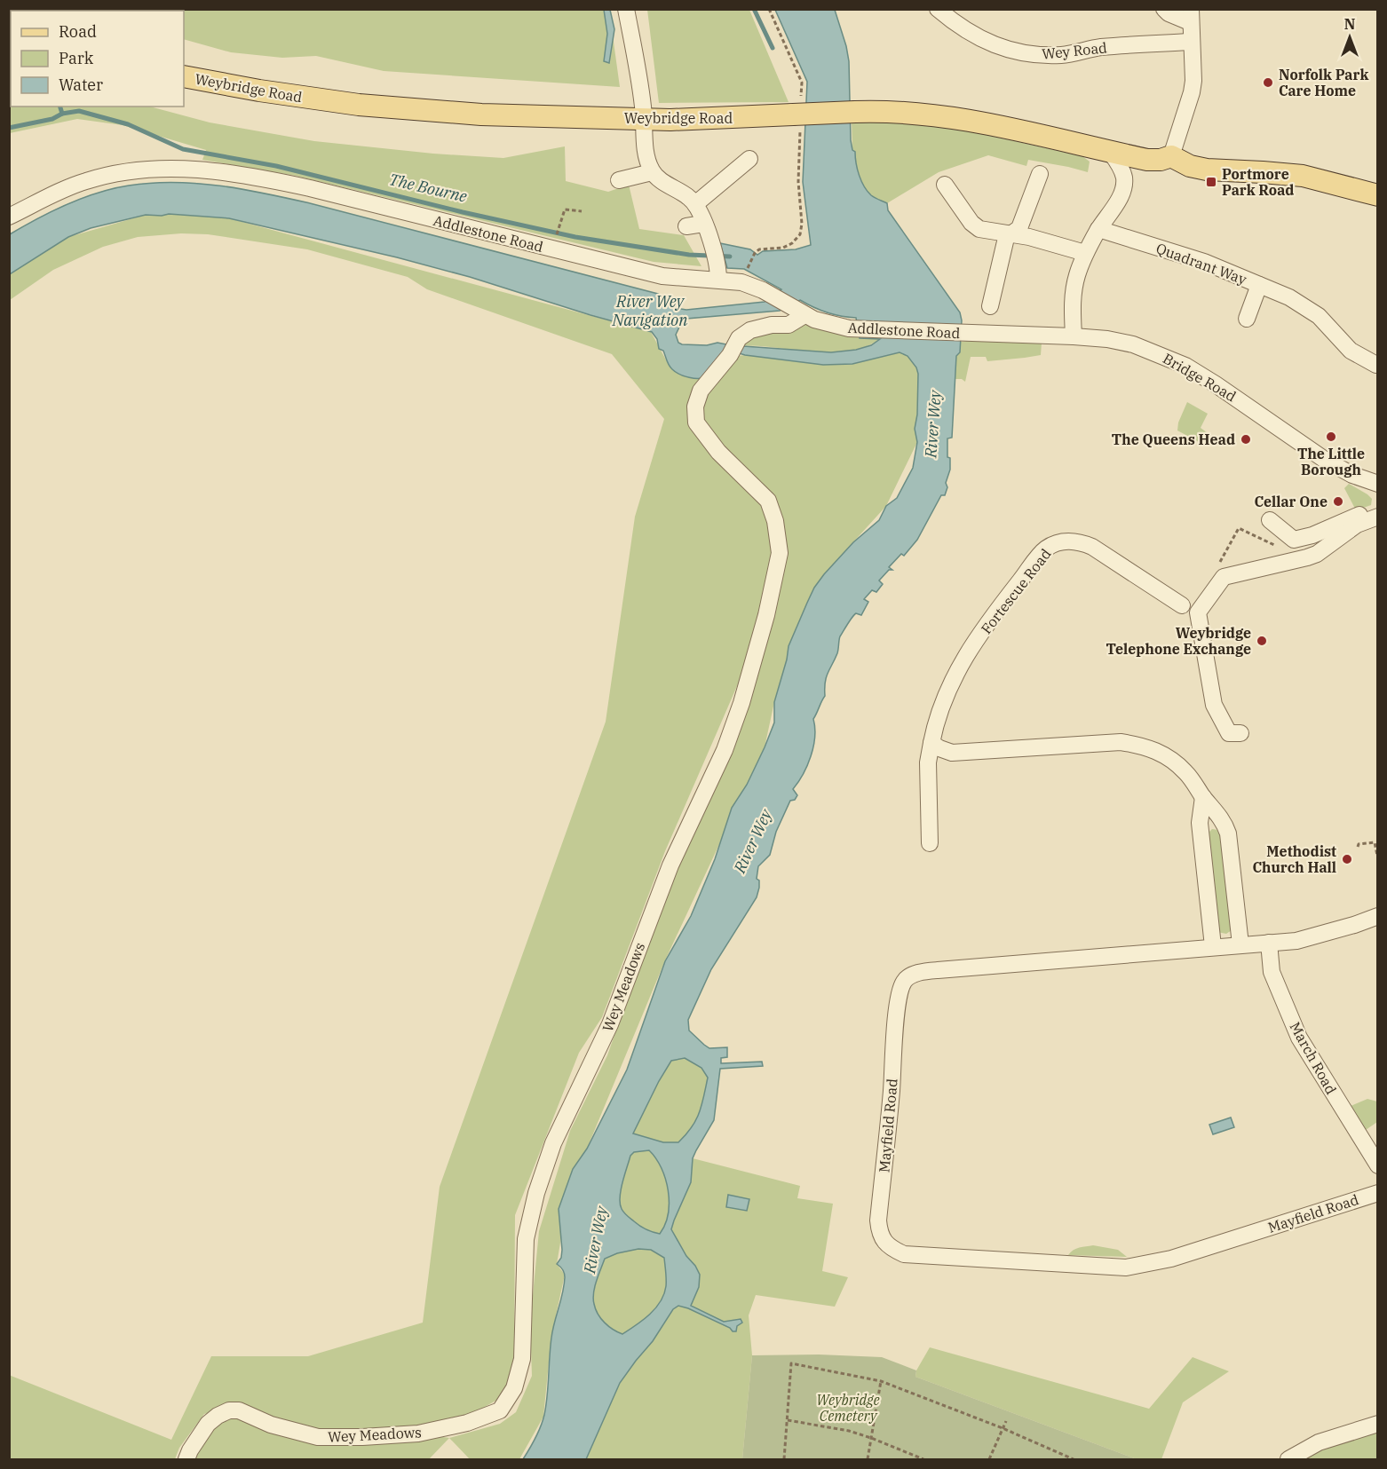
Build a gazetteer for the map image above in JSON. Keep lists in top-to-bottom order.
{
  "streets": {
    "main road": ["Weybridge Road"],
    "street": [
      "Wey Road",
      "Addlestone Road",
      "Quadrant Way",
      "Bridge Road",
      "Fortescue Road",
      "Wey Meadows",
      "March Road",
      "Mayfield Road"
    ]
  },
  "crossings": [
    ["Addlestone Road", "Bridge Road"],
    ["Addlestone Road", "Wey Meadows"],
    ["March Road", "Mayfield Road"]
  ],
  "water": ["The Bourne", "River Wey Navigation", "River Wey"],
  "parks": ["Weybridge Cemetery"],
  "places": {
    "other": [
      "Norfolk Park Care Home",
      "The Little Borough",
      "The Queens Head",
      "Cellar One",
      "Weybridge Telephone Exchange",
      "Methodist Church Hall"
    ],
    "transit": ["Portmore Park Road"]
  },
  "legend": ["Road", "Park", "Water"],
  "north": "top"
}
